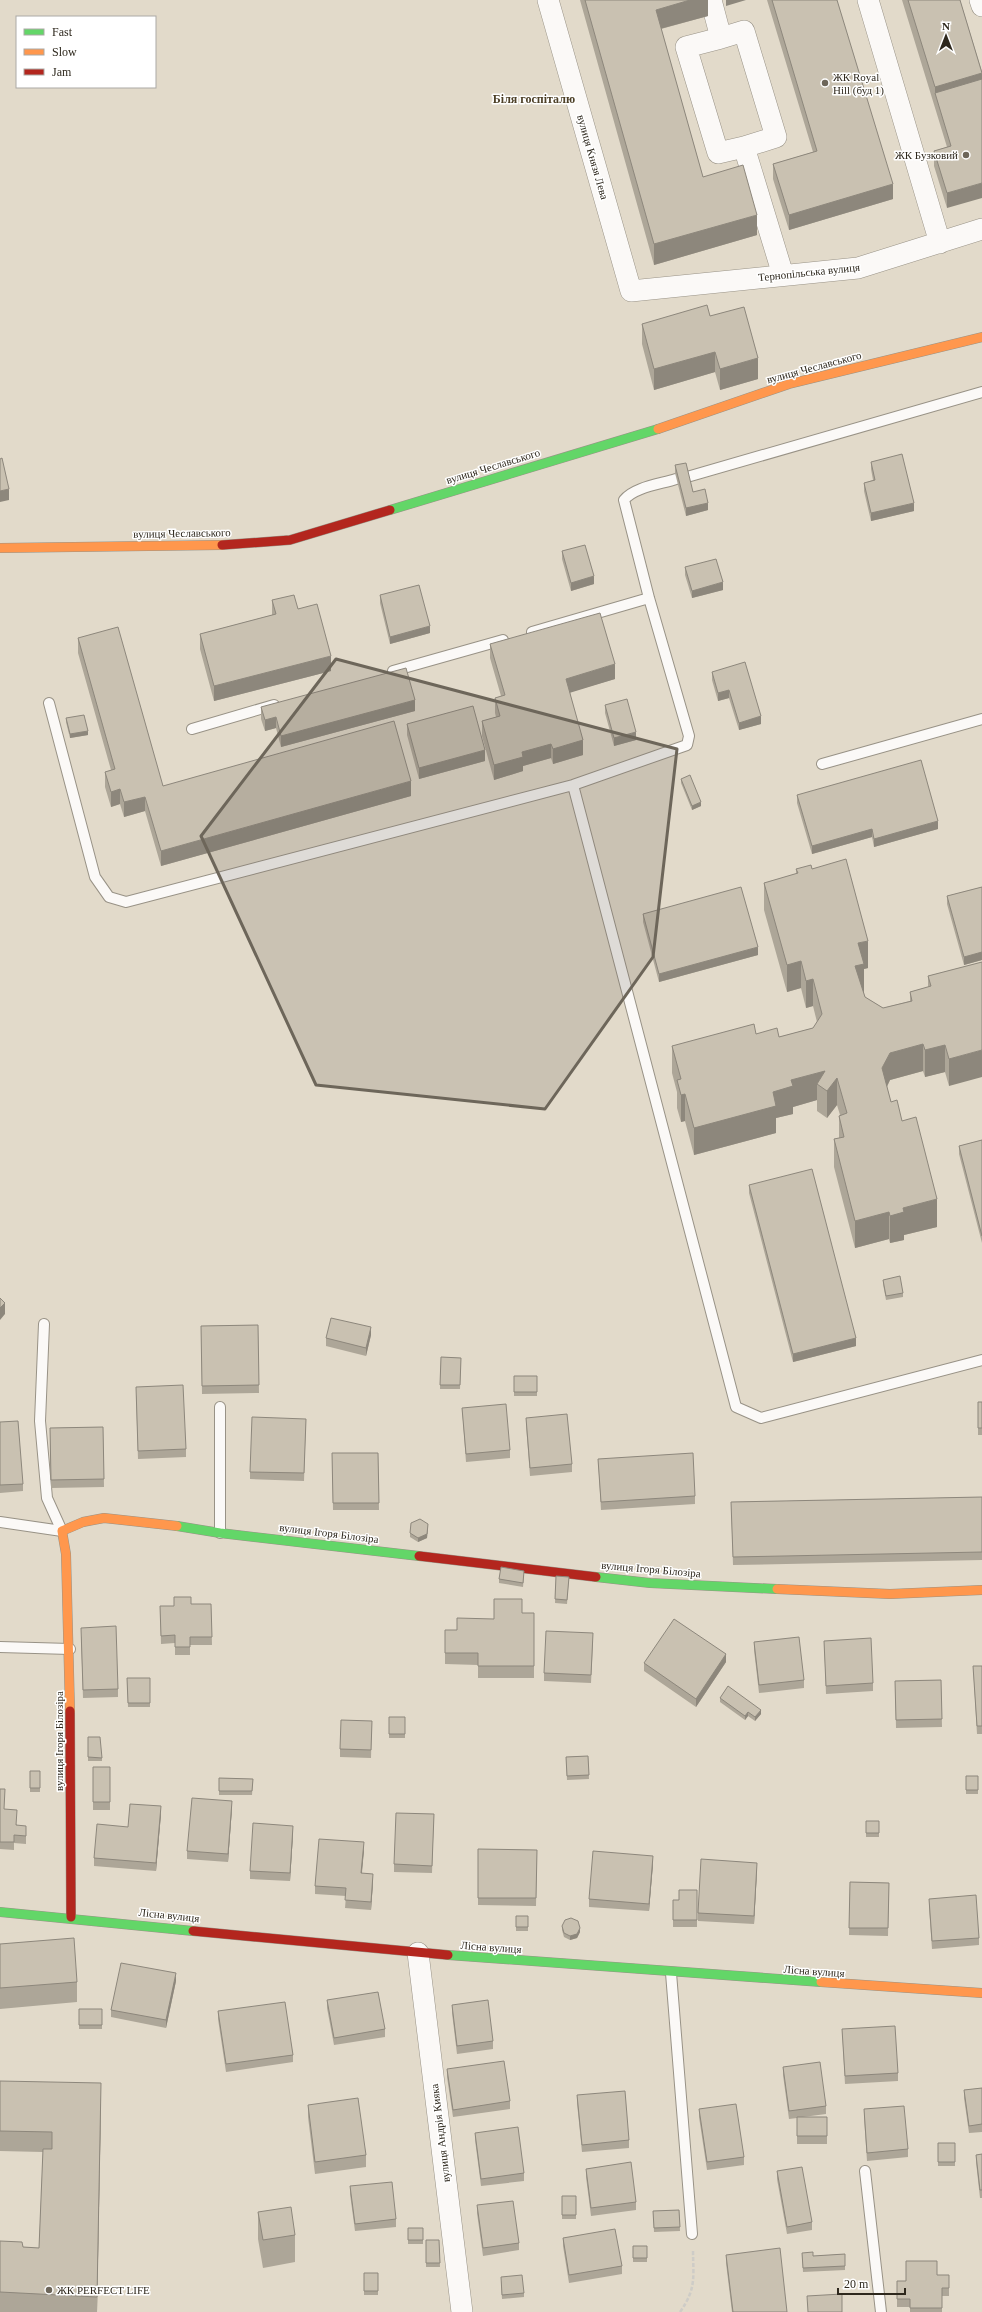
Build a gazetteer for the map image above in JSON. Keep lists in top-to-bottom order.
{
  "streets": {
    "street": [
      "вулиця Князя Лева",
      "Тернопільська вулиця",
      "вулиця Чеславського",
      "вулиця Ігоря Білозіра",
      "Лісна вулиця",
      "вулиця Андрія Кияка"
    ]
  },
  "crossings": [
    ["вулиця Князя Лева", "Тернопільська вулиця"],
    ["вулиця Ігоря Білозіра", "Лісна вулиця"],
    ["Лісна вулиця", "вулиця Андрія Кияка"]
  ],
  "districts": ["Біля госпіталю"],
  "places": ["ЖК Royal Hill (буд 1)", "ЖК Бузковий", "ЖК PERFECT LIFE"],
  "legend": ["Fast", "Slow", "Jam"],
  "scale_bar": "20 m",
  "north": "top"
}
